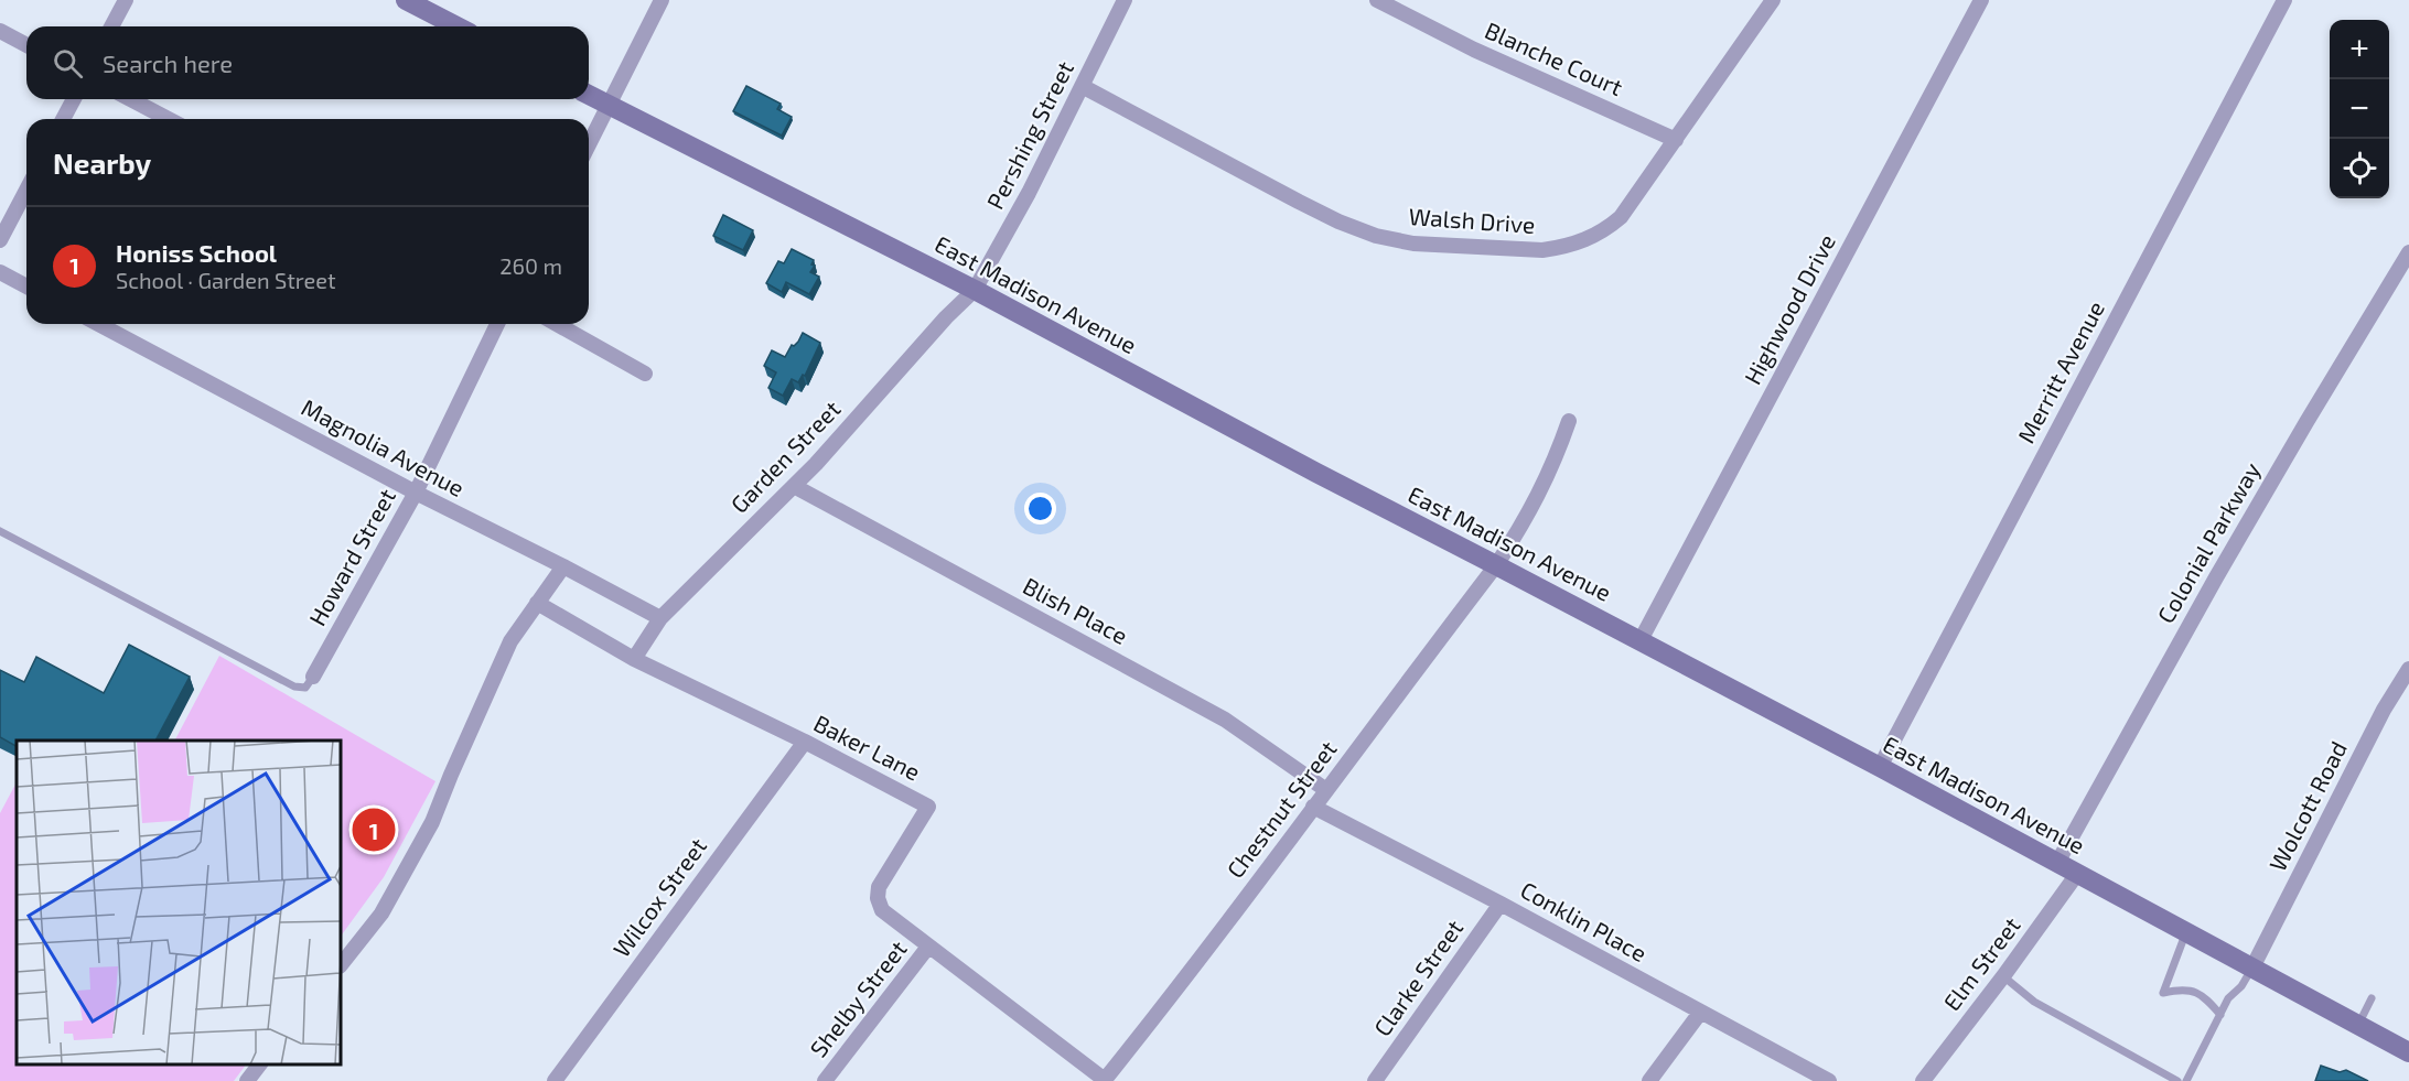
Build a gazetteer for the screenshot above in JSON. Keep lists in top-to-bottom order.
{
  "streets": {
    "main road": ["East Madison Avenue"],
    "street": [
      "Blanche Court",
      "Pershing Street",
      "Walsh Drive",
      "Highwood Drive",
      "Merritt Avenue",
      "Magnolia Avenue",
      "Garden Street",
      "Colonial Parkway",
      "Howard Street",
      "Blish Place",
      "Baker Lane",
      "Wolcott Road",
      "Chestnut Street",
      "Wilcox Street",
      "Conklin Place",
      "Elm Street",
      "Clarke Street",
      "Shelby Street"
    ]
  },
  "crossings": [
    ["Blanche Court", "Walsh Drive"],
    ["Pershing Street", "Walsh Drive"],
    ["Pershing Street", "East Madison Avenue"],
    ["Pershing Street", "Garden Street"],
    ["East Madison Avenue", "Highwood Drive"],
    ["East Madison Avenue", "Merritt Avenue"],
    ["East Madison Avenue", "Garden Street"],
    ["East Madison Avenue", "Colonial Parkway"],
    ["East Madison Avenue", "Wolcott Road"],
    ["East Madison Avenue", "Chestnut Street"],
    ["East Madison Avenue", "Elm Street"],
    ["Magnolia Avenue", "Garden Street"],
    ["Magnolia Avenue", "Howard Street"],
    ["Garden Street", "Blish Place"],
    ["Garden Street", "Baker Lane"],
    ["Blish Place", "Chestnut Street"],
    ["Baker Lane", "Chestnut Street"],
    ["Baker Lane", "Wilcox Street"],
    ["Baker Lane", "Shelby Street"],
    ["Chestnut Street", "Conklin Place"],
    ["Conklin Place", "Clarke Street"]
  ],
  "page": {
    "map_buttons": ["+", "−"],
    "search": "Search here",
    "heading": "Nearby",
    "list": [
      {
        "mark": "1",
        "name": "Honiss School",
        "note": "School · Garden Street",
        "value": "260 m"
      }
    ],
    "pins": "1"
  }
}
